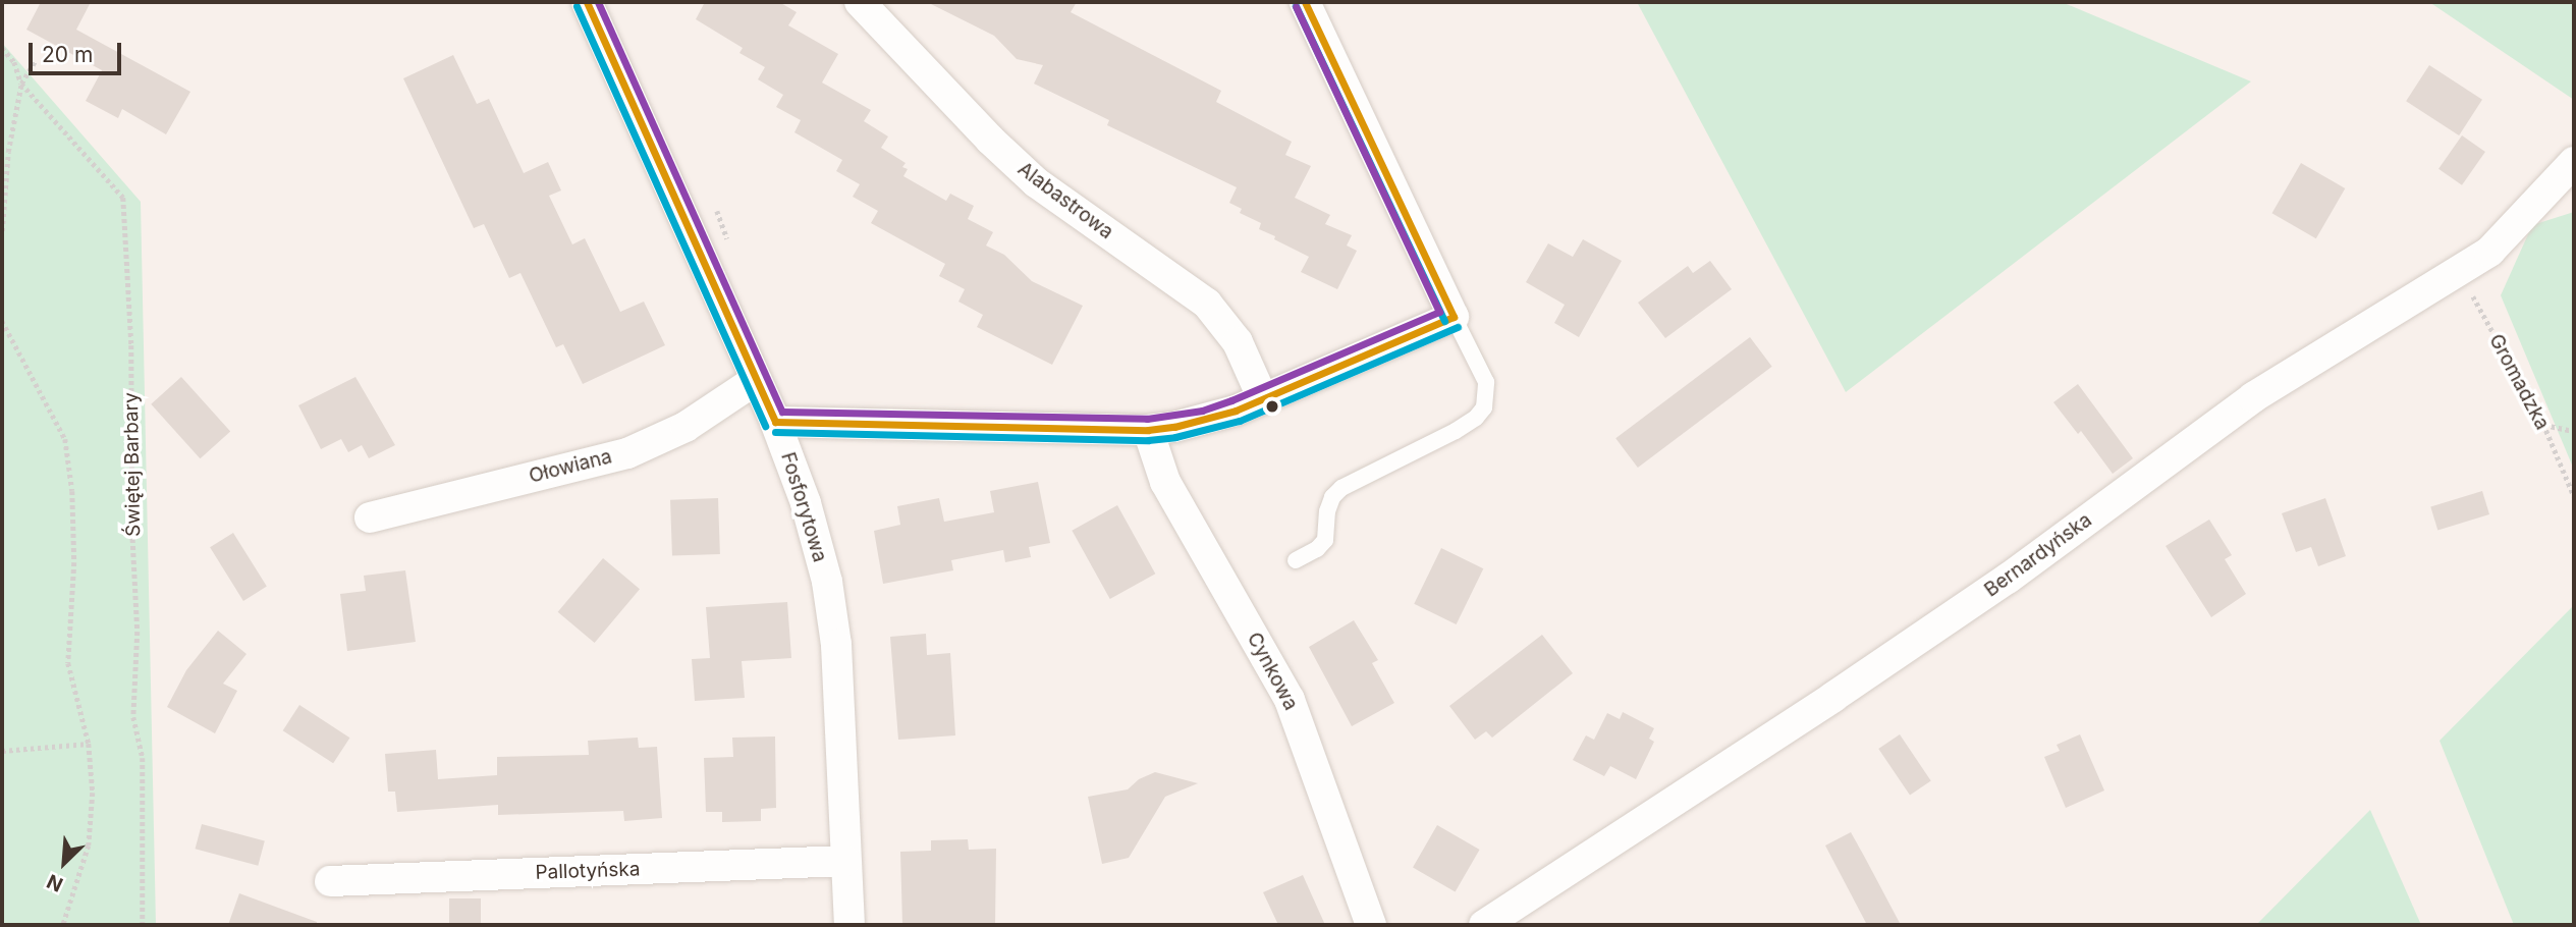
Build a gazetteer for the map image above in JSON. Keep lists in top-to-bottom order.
{
  "streets": {
    "street": [
      "Alabastrowa",
      "Ołowiana",
      "Fosforytowa",
      "Bernardyńska",
      "Cynkowa",
      "Pallotyńska"
    ],
    "path": ["Gromadzka", "Świętej Barbary"]
  },
  "crossings": [
    ["Gromadzka", "Bernardyńska"],
    ["Ołowiana", "Fosforytowa"],
    ["Fosforytowa", "Pallotyńska"]
  ],
  "scale_bar": "20 m",
  "north": "bottom left"
}
